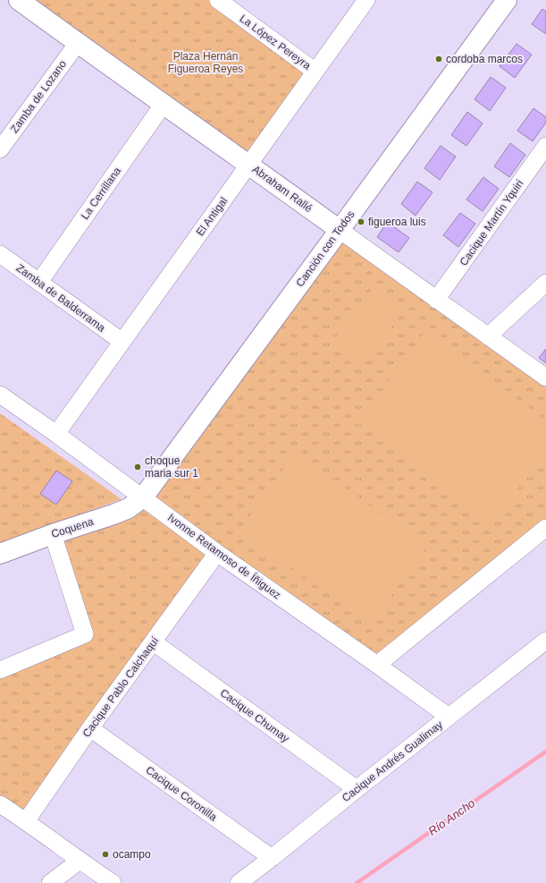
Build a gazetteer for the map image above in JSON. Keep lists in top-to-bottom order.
{
  "streets": {
    "street": [
      "La López Pereyra",
      "Zamba de Lozano",
      "Abraham Rallé",
      "La Cerrillana",
      "El Antigal",
      "Cacique Martín Yquiri",
      "Canción con Todos",
      "Zamba de Balderrama",
      "Coquena",
      "Ivonne Retamoso de Íñiguez",
      "Cacique Pablo Calchaquí",
      "Cacique Chumay",
      "Cacique Andrés Gualimay",
      "Cacique Coronilla"
    ]
  },
  "crossings": [
    ["La López Pereyra", "El Antigal"],
    ["Zamba de Lozano", "Abraham Rallé"],
    ["Abraham Rallé", "La Cerrillana"],
    ["Abraham Rallé", "El Antigal"],
    ["Abraham Rallé", "Cacique Martín Yquiri"],
    ["Abraham Rallé", "Canción con Todos"],
    ["La Cerrillana", "Zamba de Balderrama"],
    ["El Antigal", "Zamba de Balderrama"],
    ["El Antigal", "Ivonne Retamoso de Íñiguez"],
    ["Canción con Todos", "Coquena"],
    ["Canción con Todos", "Ivonne Retamoso de Íñiguez"],
    ["Coquena", "Ivonne Retamoso de Íñiguez"],
    ["Ivonne Retamoso de Íñiguez", "Cacique Pablo Calchaquí"],
    ["Ivonne Retamoso de Íñiguez", "Cacique Andrés Gualimay"],
    ["Cacique Pablo Calchaquí", "Cacique Chumay"],
    ["Cacique Pablo Calchaquí", "Cacique Coronilla"],
    ["Cacique Chumay", "Cacique Andrés Gualimay"],
    ["Cacique Andrés Gualimay", "Cacique Coronilla"]
  ],
  "water": ["Río Ancho"],
  "parks": ["Plaza Hernán Figueroa Reyes"],
  "places": [
    "cordoba marcos",
    "figueroa luis",
    "choque maria sur 1",
    "ocampo"
  ]
}
